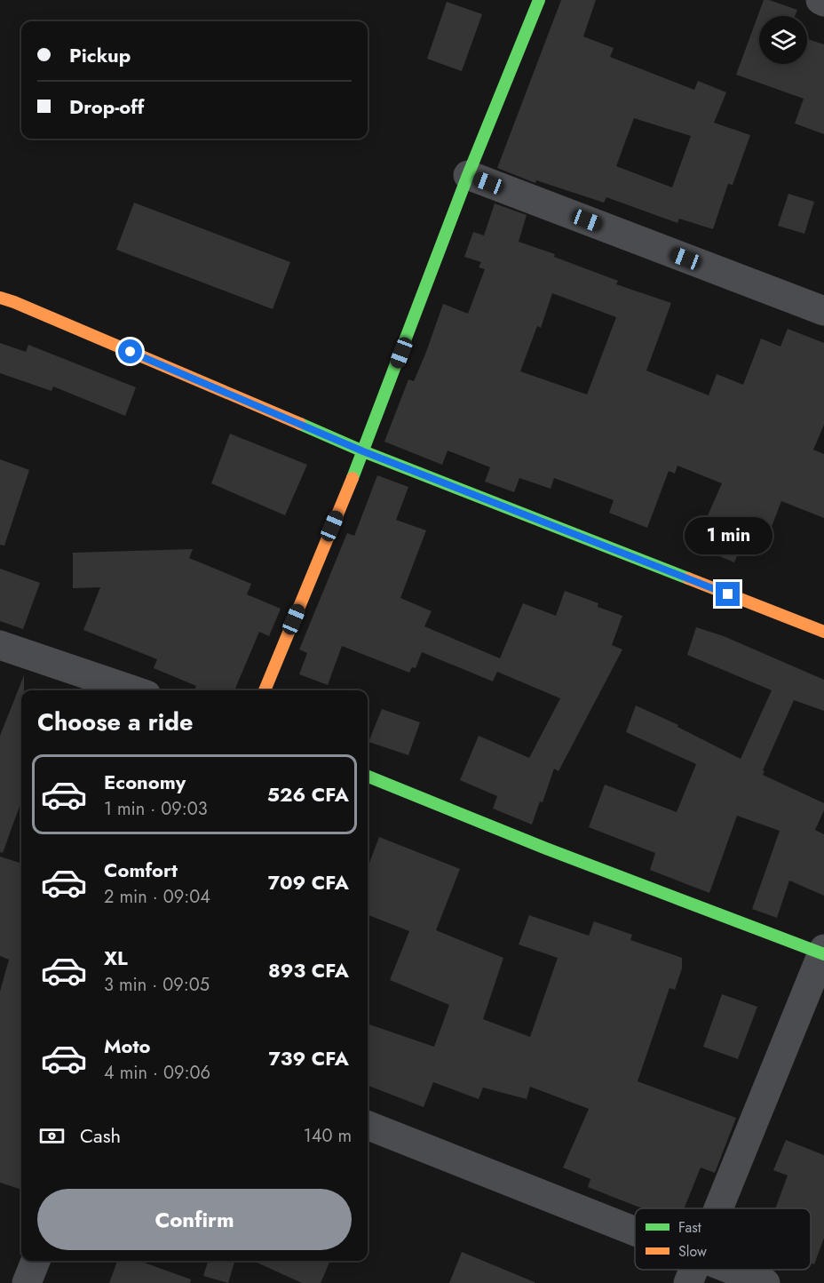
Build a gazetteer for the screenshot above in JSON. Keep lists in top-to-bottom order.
{
  "legend": ["Fast", "Slow"],
  "page": {
    "banner": ["Pickup", "Drop-off"],
    "bubble": "1 min",
    "heading": "Choose a ride",
    "list": [
      {
        "name": "Economy",
        "note": "1 min · 09:03",
        "value": "526 CFA"
      },
      {
        "name": "Comfort",
        "note": "2 min · 09:04",
        "value": "709 CFA"
      },
      {
        "name": "XL",
        "note": "3 min · 09:05",
        "value": "893 CFA"
      },
      {
        "name": "Moto",
        "note": "4 min · 09:06",
        "value": "739 CFA"
      }
    ],
    "pay": ["Cash", "140 m"],
    "buttons": "Confirm"
  }
}
